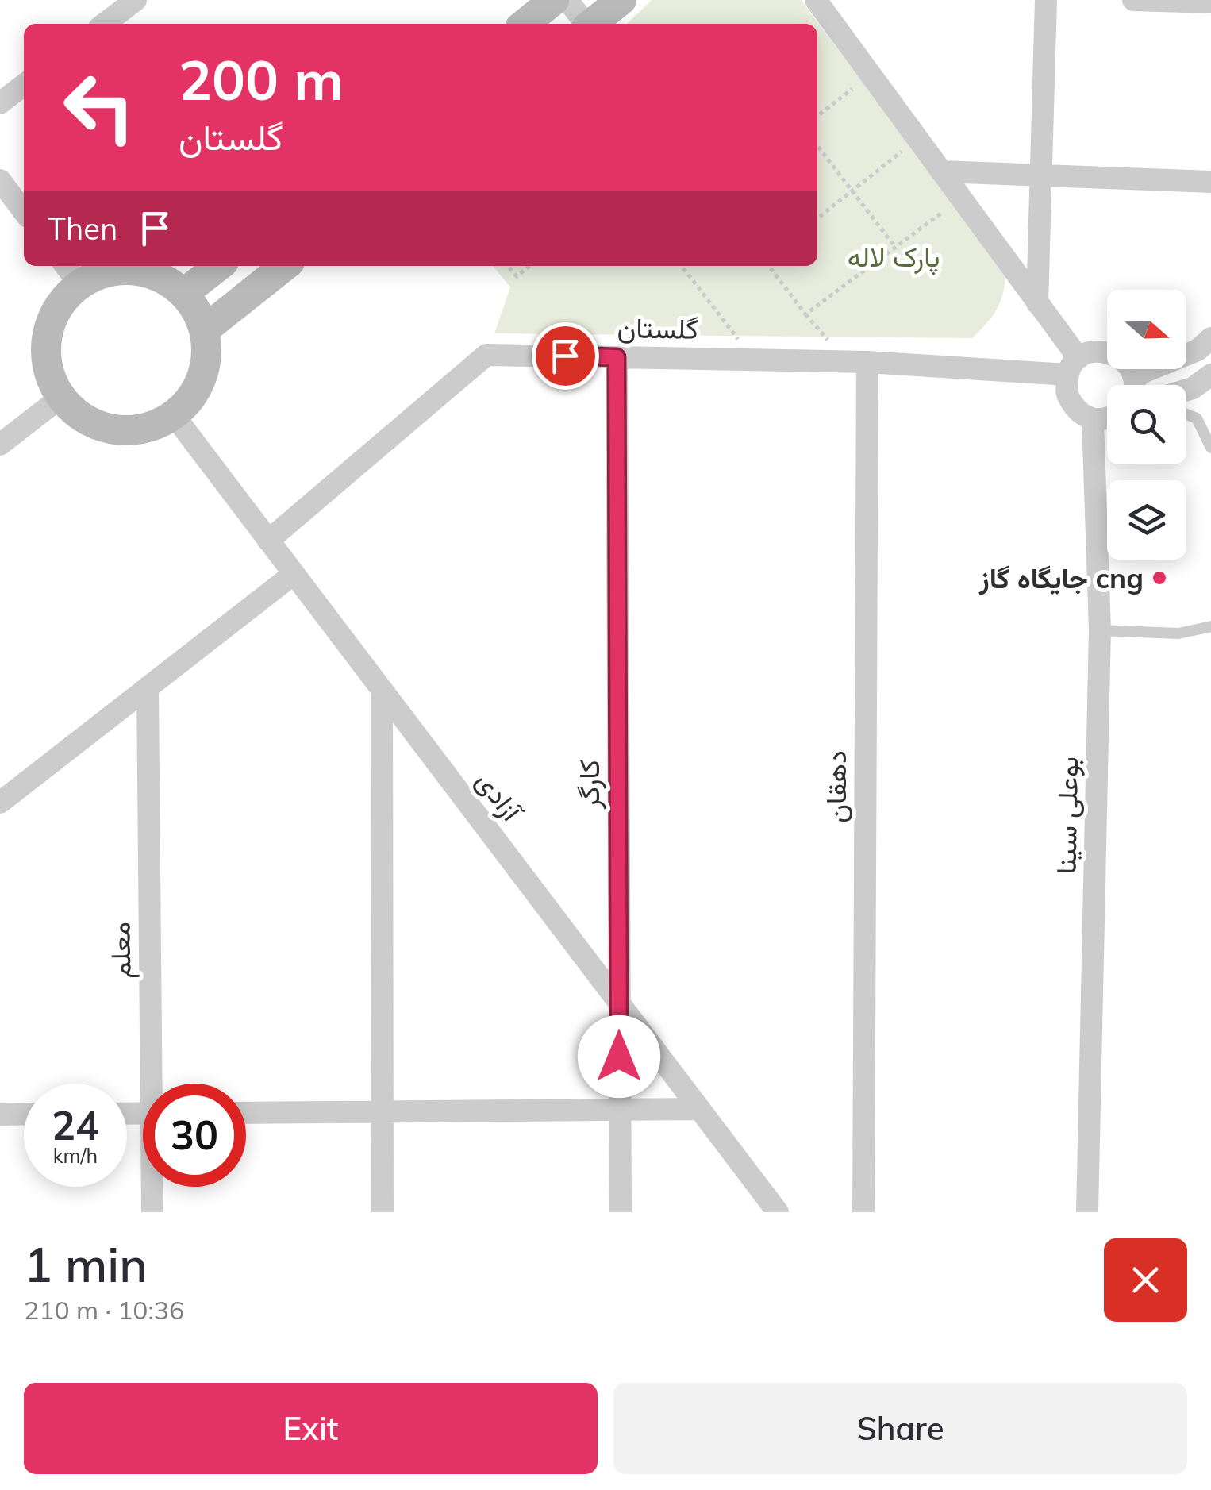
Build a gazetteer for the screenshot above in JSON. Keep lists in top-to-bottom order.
{
  "streets": {
    "street": [
      "گلستان",
      "کارگر",
      "دهقان",
      "آزادی",
      "بوعلی سینا",
      "معلم"
    ]
  },
  "crossings": [
    ["گلستان", "کارگر"],
    ["گلستان", "دهقان"],
    ["گلستان", "آزادی"],
    ["کارگر", "آزادی"]
  ],
  "parks": ["پارک لاله"],
  "places": ["جایگاه گاز cng"],
  "north": "right",
  "page": {
    "turn": ["200 m", "گلستان"],
    "then": "Then",
    "speed": "24 km/h",
    "limit": "30",
    "heading": ["1 min", "210 m · 10:36"],
    "buttons": ["Exit", "Share"]
  }
}
